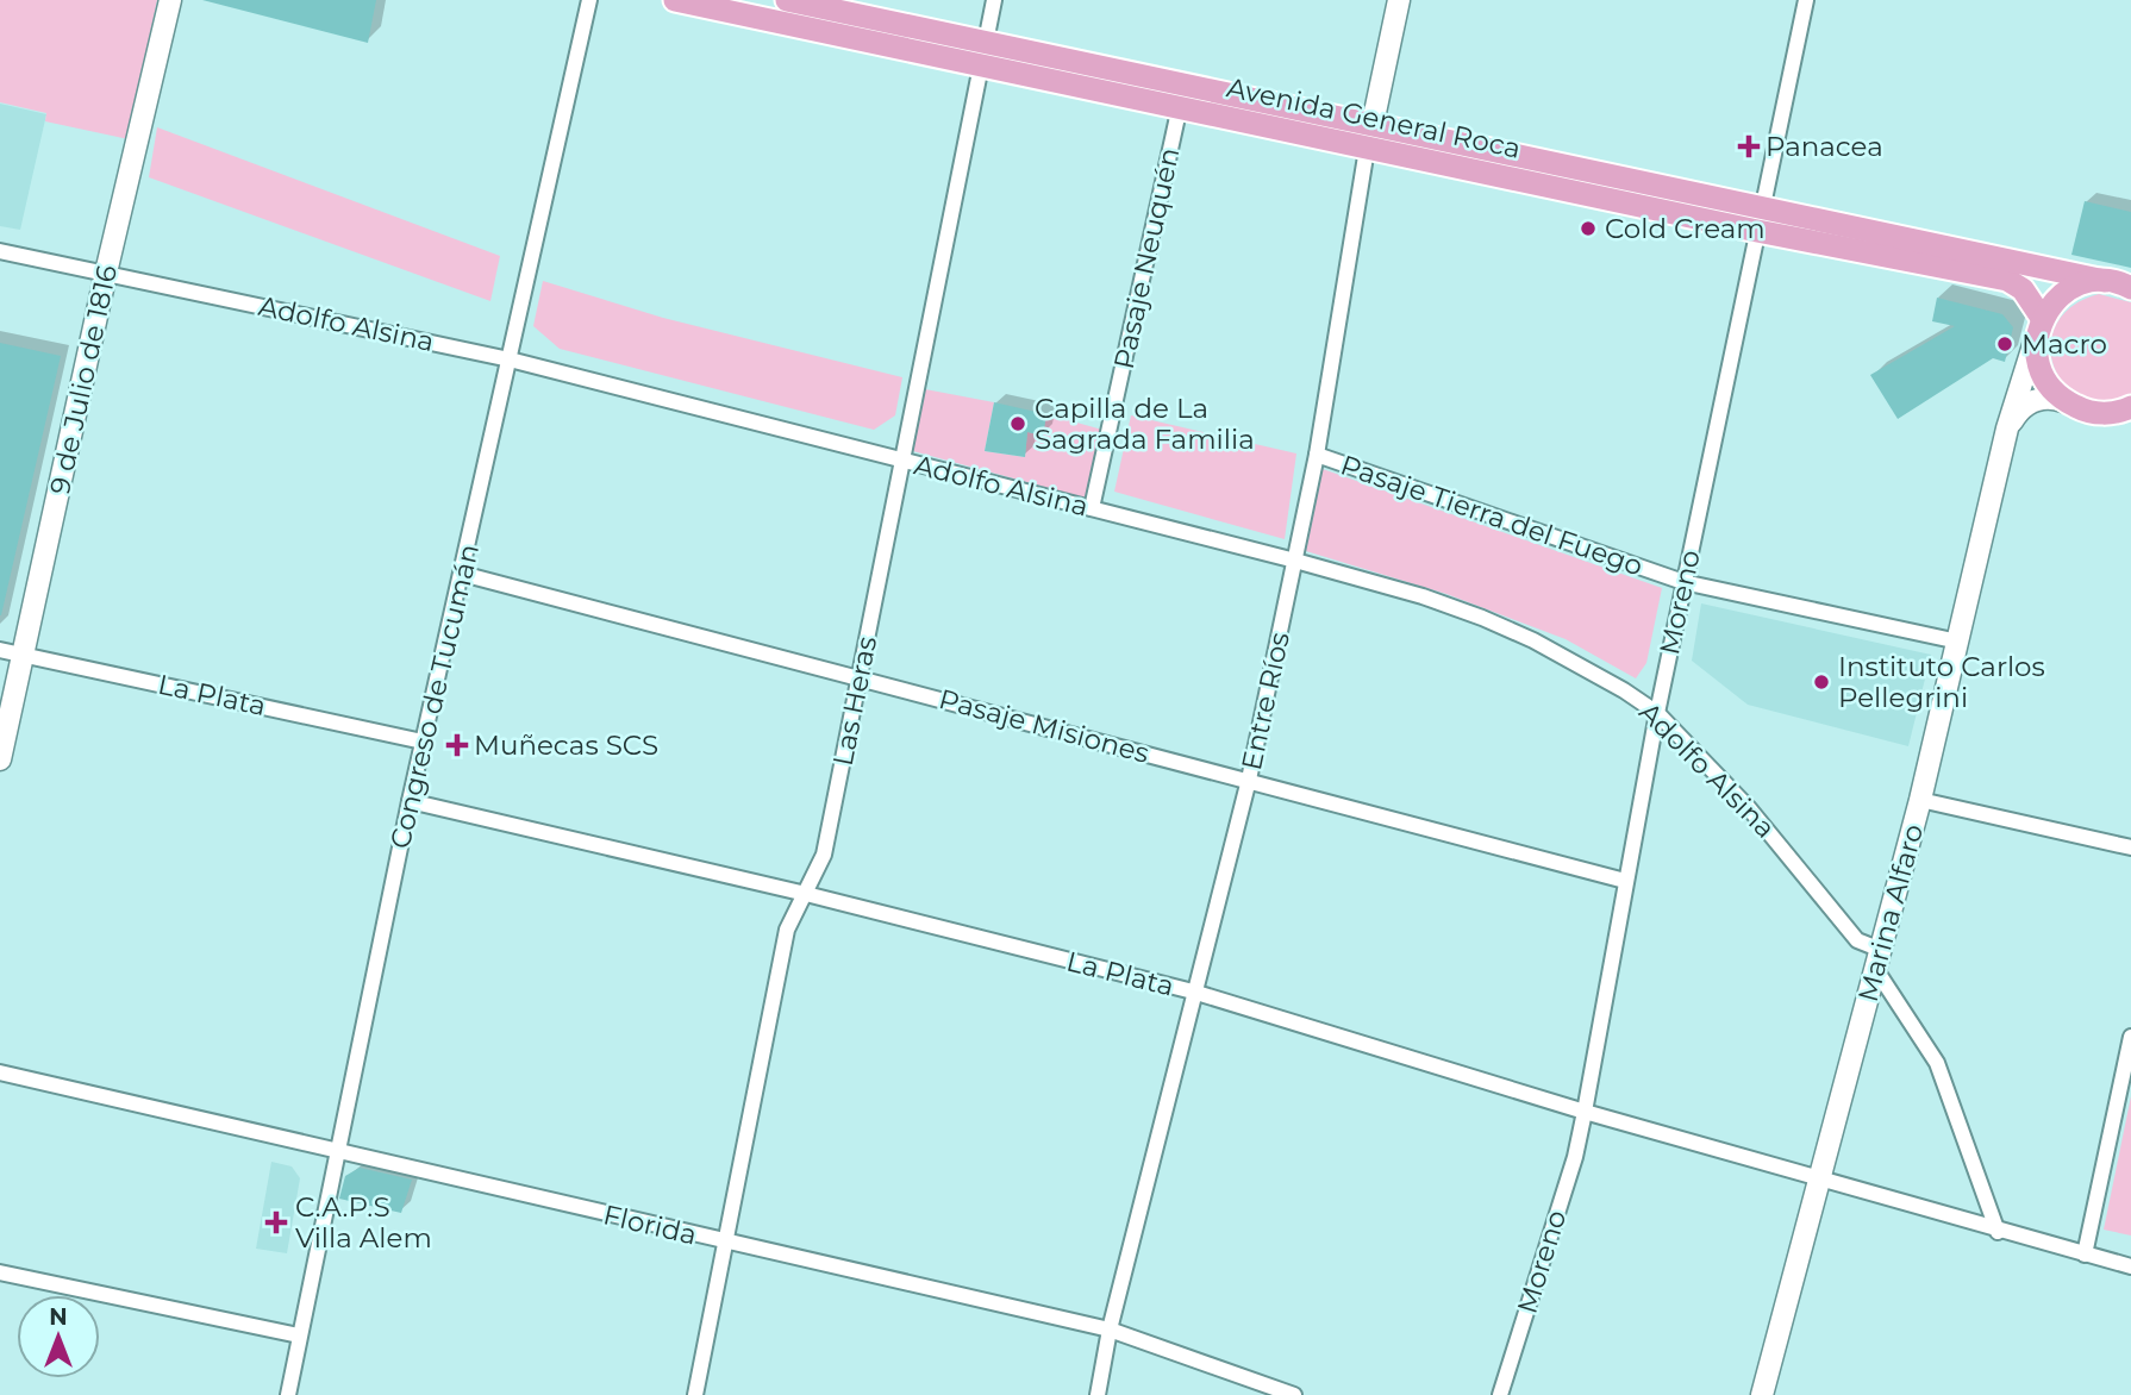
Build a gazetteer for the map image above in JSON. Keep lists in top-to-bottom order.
{
  "streets": {
    "main road": [
      "Avenida General Roca",
      "9 de Julio de 1816",
      "Entre Ríos",
      "Marina Alfaro"
    ],
    "street": [
      "Pasaje Neuquén",
      "Adolfo Alsina",
      "Pasaje Tierra del Fuego",
      "Moreno",
      "La Plata",
      "Congreso de Tucumán",
      "Las Heras",
      "Pasaje Misiones",
      "Florida"
    ]
  },
  "crossings": [
    ["Avenida General Roca", "Pasaje Neuquén"],
    ["Avenida General Roca", "Moreno"],
    ["Avenida General Roca", "Las Heras"],
    ["Avenida General Roca", "Entre Ríos"],
    ["Avenida General Roca", "Marina Alfaro"],
    ["Pasaje Neuquén", "Adolfo Alsina"],
    ["Adolfo Alsina", "9 de Julio de 1816"],
    ["Adolfo Alsina", "Moreno"],
    ["Adolfo Alsina", "Congreso de Tucumán"],
    ["Adolfo Alsina", "Las Heras"],
    ["Adolfo Alsina", "Entre Ríos"],
    ["Adolfo Alsina", "Marina Alfaro"],
    ["9 de Julio de 1816", "La Plata"],
    ["Pasaje Tierra del Fuego", "Moreno"],
    ["Pasaje Tierra del Fuego", "Entre Ríos"],
    ["Pasaje Tierra del Fuego", "Marina Alfaro"],
    ["Moreno", "La Plata"],
    ["Moreno", "Pasaje Misiones"],
    ["La Plata", "Congreso de Tucumán"],
    ["La Plata", "Las Heras"],
    ["La Plata", "Entre Ríos"],
    ["La Plata", "Marina Alfaro"],
    ["Congreso de Tucumán", "Pasaje Misiones"],
    ["Congreso de Tucumán", "Florida"],
    ["Las Heras", "Pasaje Misiones"],
    ["Las Heras", "Florida"],
    ["Entre Ríos", "Pasaje Misiones"],
    ["Entre Ríos", "Florida"]
  ],
  "places": {
    "health": ["Panacea", "Muñecas SCS", "C.A.P.S Villa Alem"],
    "other": [
      "Cold Cream",
      "Macro",
      "Capilla de La Sagrada Familia",
      "Instituto Carlos Pellegrini"
    ]
  },
  "north": "top"
}
